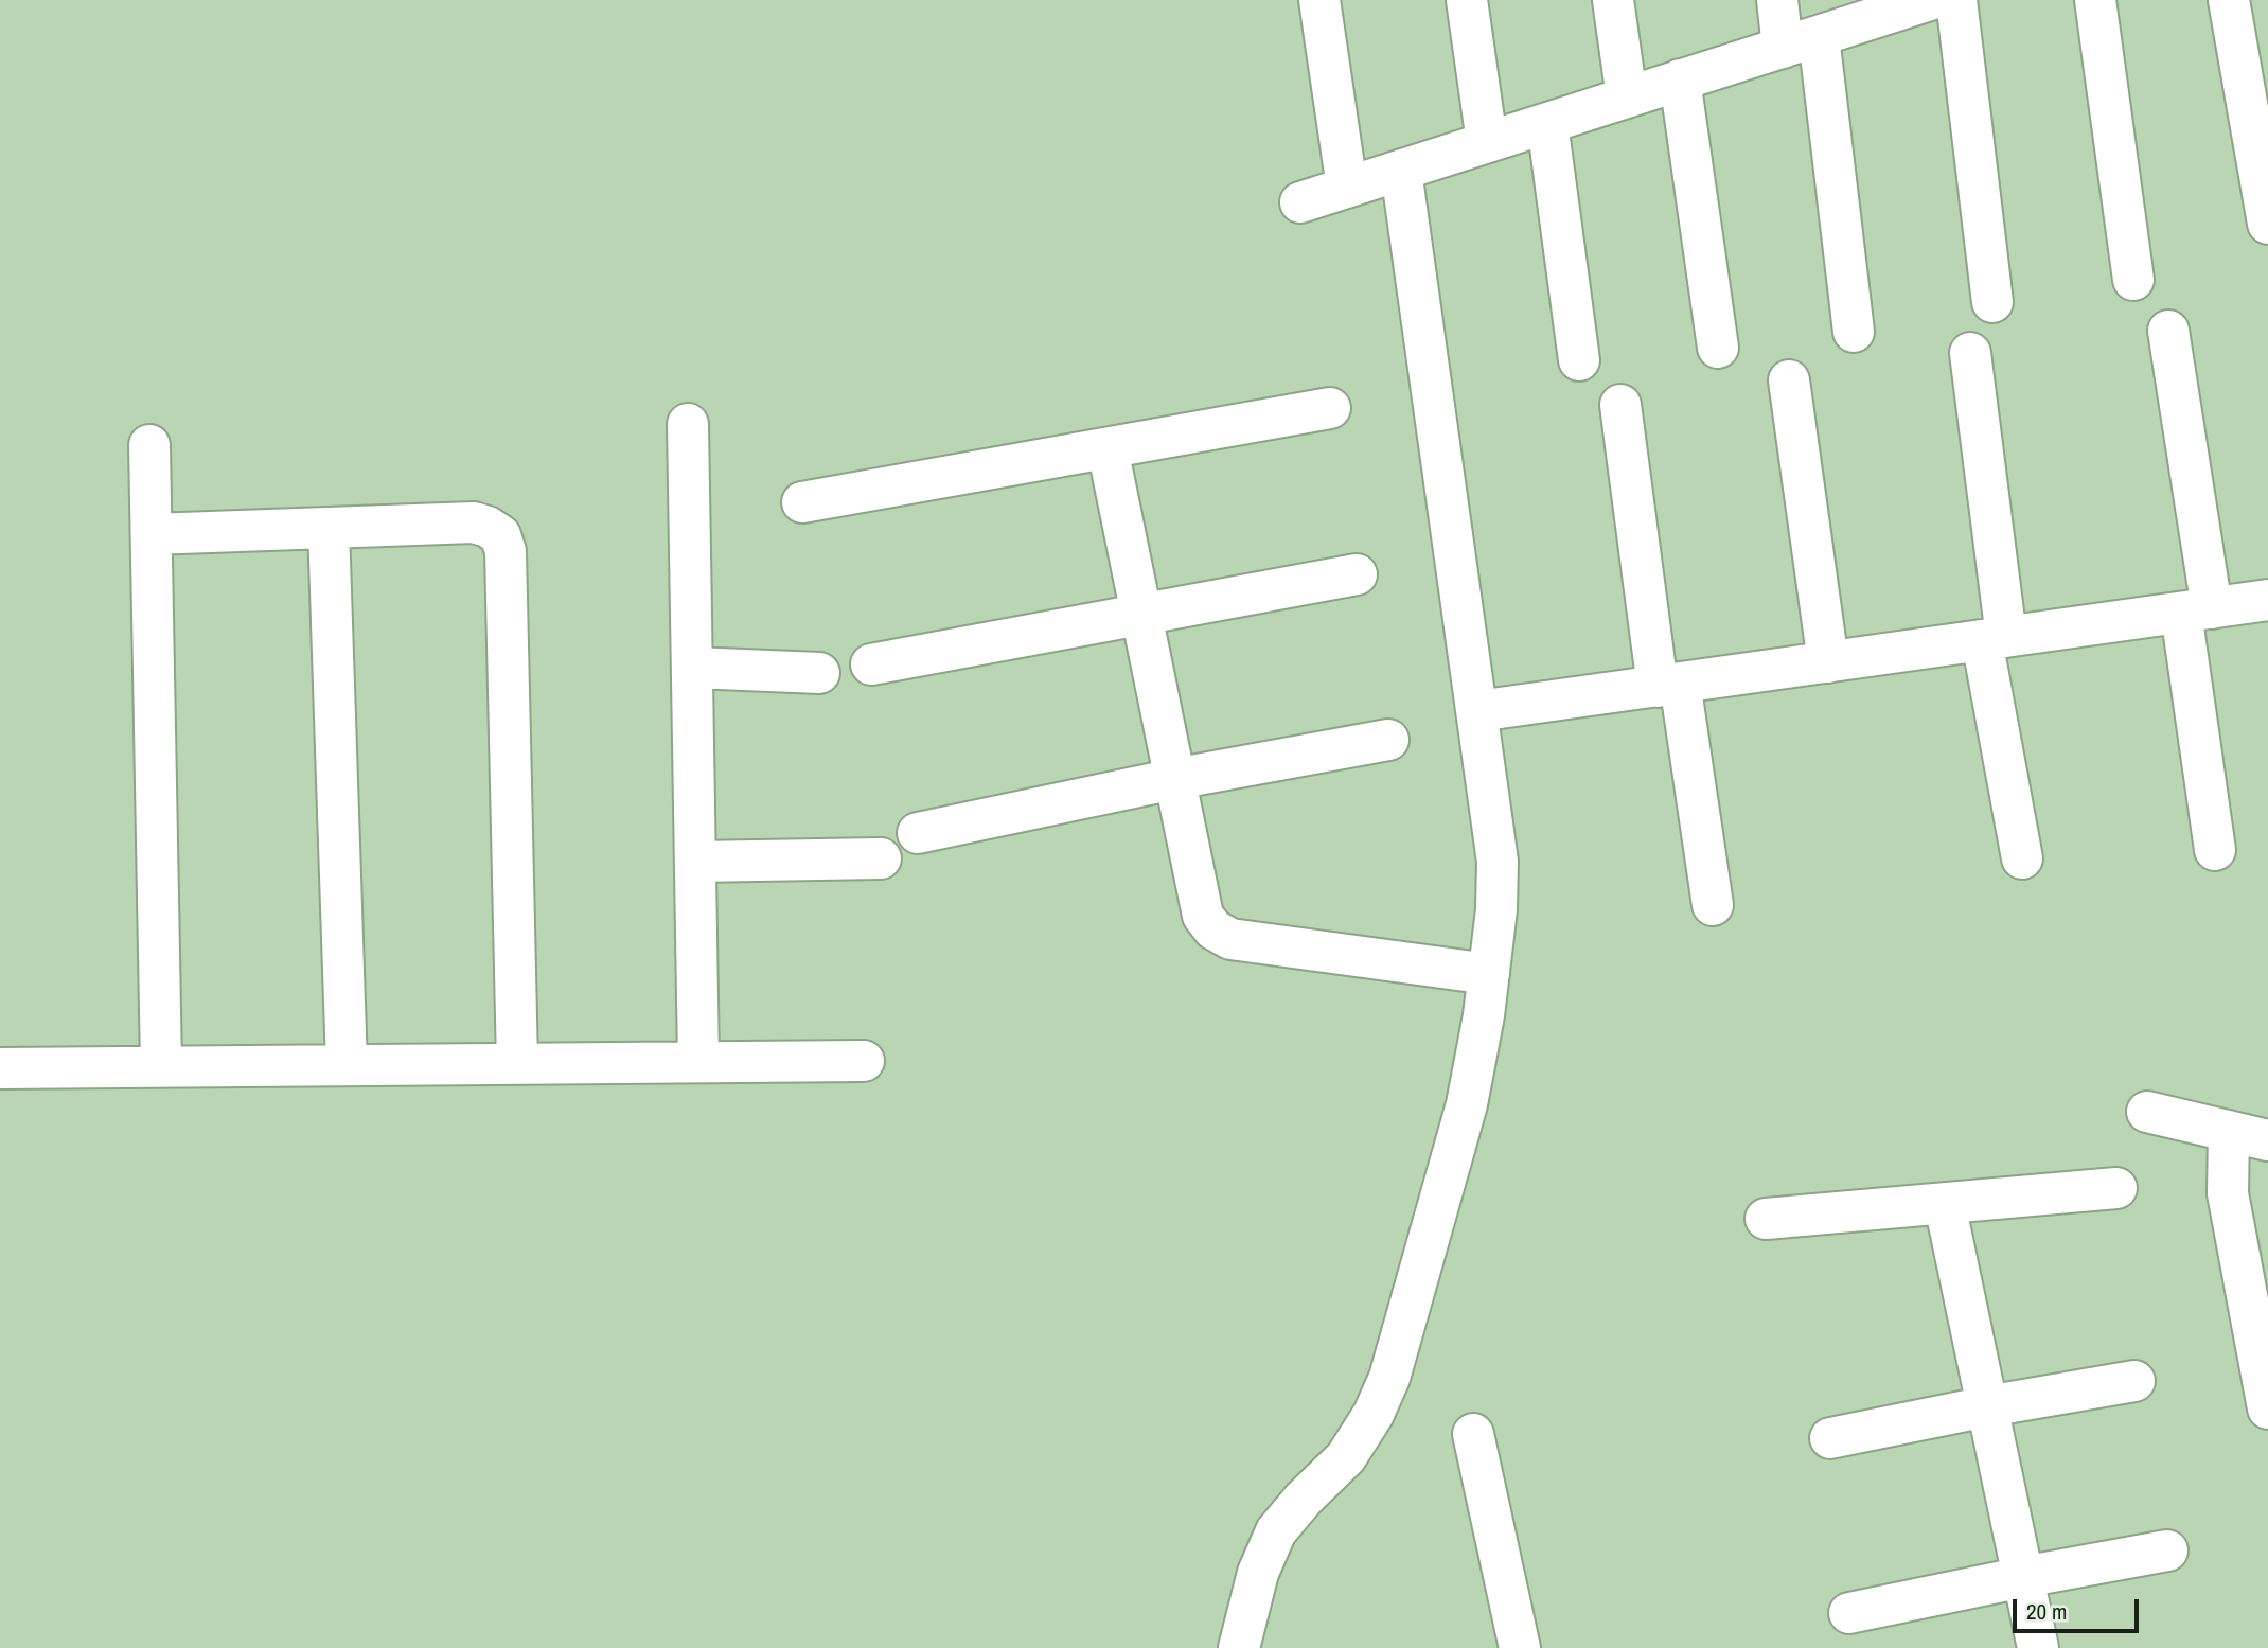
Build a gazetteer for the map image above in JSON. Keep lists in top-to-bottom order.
{
  "scale_bar": "20 m"
}
